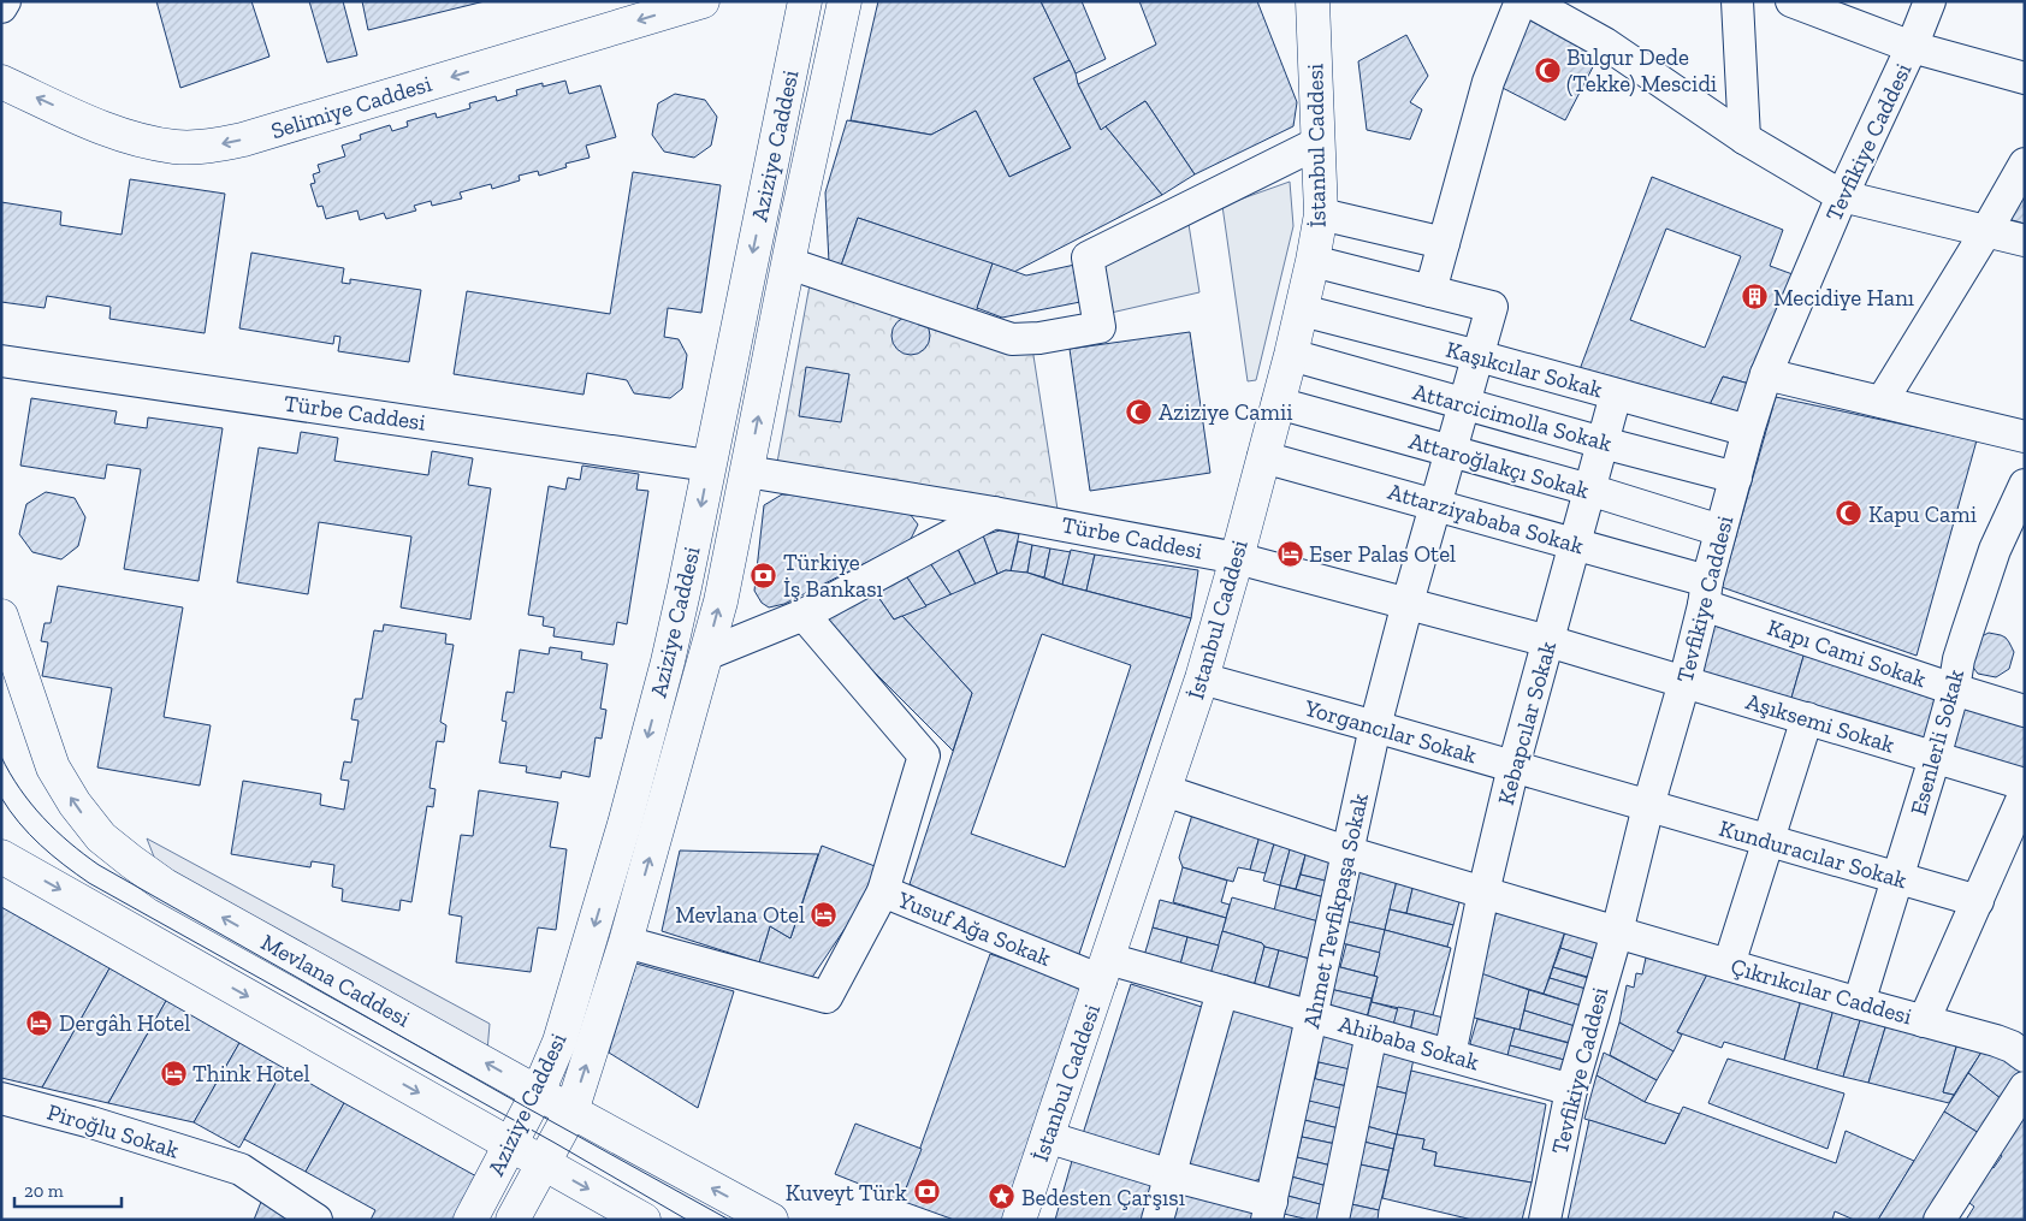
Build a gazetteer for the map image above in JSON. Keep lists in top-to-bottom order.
{
  "streets": {
    "main road": [
      "Selimiye Caddesi",
      "Aziziye Caddesi",
      "İstanbul Caddesi",
      "Mevlana Caddesi"
    ],
    "street": [
      "Tevfikiye Caddesi",
      "Kaşıkcılar Sokak",
      "Türbe Caddesi",
      "Attarcicimolla Sokak",
      "Attaroğlakçı Sokak",
      "Attarziyababa Sokak",
      "Kapı Cami Sokak",
      "Kebapcılar Sokak",
      "Aşıksemi Sokak",
      "Yorgancılar Sokak",
      "Esenlerli Sokak",
      "Kunduracılar Sokak",
      "Ahmet Tevfikpaşa Sokak",
      "Yusuf Ağa Sokak",
      "Çıkrıkcılar Caddesi",
      "Ahibaba Sokak",
      "Piroğlu Sokak"
    ]
  },
  "crossings": [
    ["Tevfikiye Caddesi", "Kaşıkcılar Sokak"],
    ["Tevfikiye Caddesi", "Türbe Caddesi"],
    ["Tevfikiye Caddesi", "Attarcicimolla Sokak"],
    ["Tevfikiye Caddesi", "Attaroğlakçı Sokak"],
    ["Tevfikiye Caddesi", "Attarziyababa Sokak"],
    ["Tevfikiye Caddesi", "Kapı Cami Sokak"],
    ["Tevfikiye Caddesi", "Aşıksemi Sokak"],
    ["Tevfikiye Caddesi", "Yorgancılar Sokak"],
    ["Tevfikiye Caddesi", "Kunduracılar Sokak"],
    ["Tevfikiye Caddesi", "Çıkrıkcılar Caddesi"],
    ["Tevfikiye Caddesi", "Ahibaba Sokak"],
    ["Aziziye Caddesi", "Türbe Caddesi"],
    ["Aziziye Caddesi", "Mevlana Caddesi"],
    ["İstanbul Caddesi", "Kaşıkcılar Sokak"],
    ["İstanbul Caddesi", "Türbe Caddesi"],
    ["İstanbul Caddesi", "Attarcicimolla Sokak"],
    ["İstanbul Caddesi", "Attaroğlakçı Sokak"],
    ["İstanbul Caddesi", "Attarziyababa Sokak"],
    ["İstanbul Caddesi", "Yorgancılar Sokak"],
    ["İstanbul Caddesi", "Yusuf Ağa Sokak"],
    ["İstanbul Caddesi", "Çıkrıkcılar Caddesi"],
    ["İstanbul Caddesi", "Ahibaba Sokak"],
    ["Kaşıkcılar Sokak", "Kebapcılar Sokak"],
    ["Kaşıkcılar Sokak", "Ahmet Tevfikpaşa Sokak"],
    ["Türbe Caddesi", "Kebapcılar Sokak"],
    ["Türbe Caddesi", "Aşıksemi Sokak"],
    ["Türbe Caddesi", "Ahmet Tevfikpaşa Sokak"],
    ["Attarcicimolla Sokak", "Kebapcılar Sokak"],
    ["Attarcicimolla Sokak", "Ahmet Tevfikpaşa Sokak"],
    ["Attaroğlakçı Sokak", "Kebapcılar Sokak"],
    ["Attaroğlakçı Sokak", "Ahmet Tevfikpaşa Sokak"],
    ["Attarziyababa Sokak", "Kapı Cami Sokak"],
    ["Attarziyababa Sokak", "Kebapcılar Sokak"],
    ["Attarziyababa Sokak", "Ahmet Tevfikpaşa Sokak"],
    ["Kapı Cami Sokak", "Esenlerli Sokak"],
    ["Kebapcılar Sokak", "Yorgancılar Sokak"],
    ["Kebapcılar Sokak", "Çıkrıkcılar Caddesi"],
    ["Kebapcılar Sokak", "Ahibaba Sokak"],
    ["Aşıksemi Sokak", "Esenlerli Sokak"],
    ["Yorgancılar Sokak", "Kunduracılar Sokak"],
    ["Yorgancılar Sokak", "Ahmet Tevfikpaşa Sokak"],
    ["Esenlerli Sokak", "Kunduracılar Sokak"],
    ["Esenlerli Sokak", "Çıkrıkcılar Caddesi"],
    ["Ahmet Tevfikpaşa Sokak", "Çıkrıkcılar Caddesi"],
    ["Ahmet Tevfikpaşa Sokak", "Ahibaba Sokak"],
    ["Yusuf Ağa Sokak", "Ahibaba Sokak"]
  ],
  "one_way": ["Selimiye Caddesi"],
  "places": {
    "mosque": ["Bulgur Dede (Tekke) Mescidi", "Aziziye Camii", "Kapu Cami"],
    "building": ["Mecidiye Hanı"],
    "hotel": [
      "Eser Palas Otel",
      "Mevlana Otel",
      "Dergâh Hotel",
      "Think Hotel"
    ],
    "bank": ["Türkiye İş Bankası", "Kuveyt Türk"],
    "place": ["Bedesten Çarşısı"]
  },
  "scale_bar": "20 m"
}
